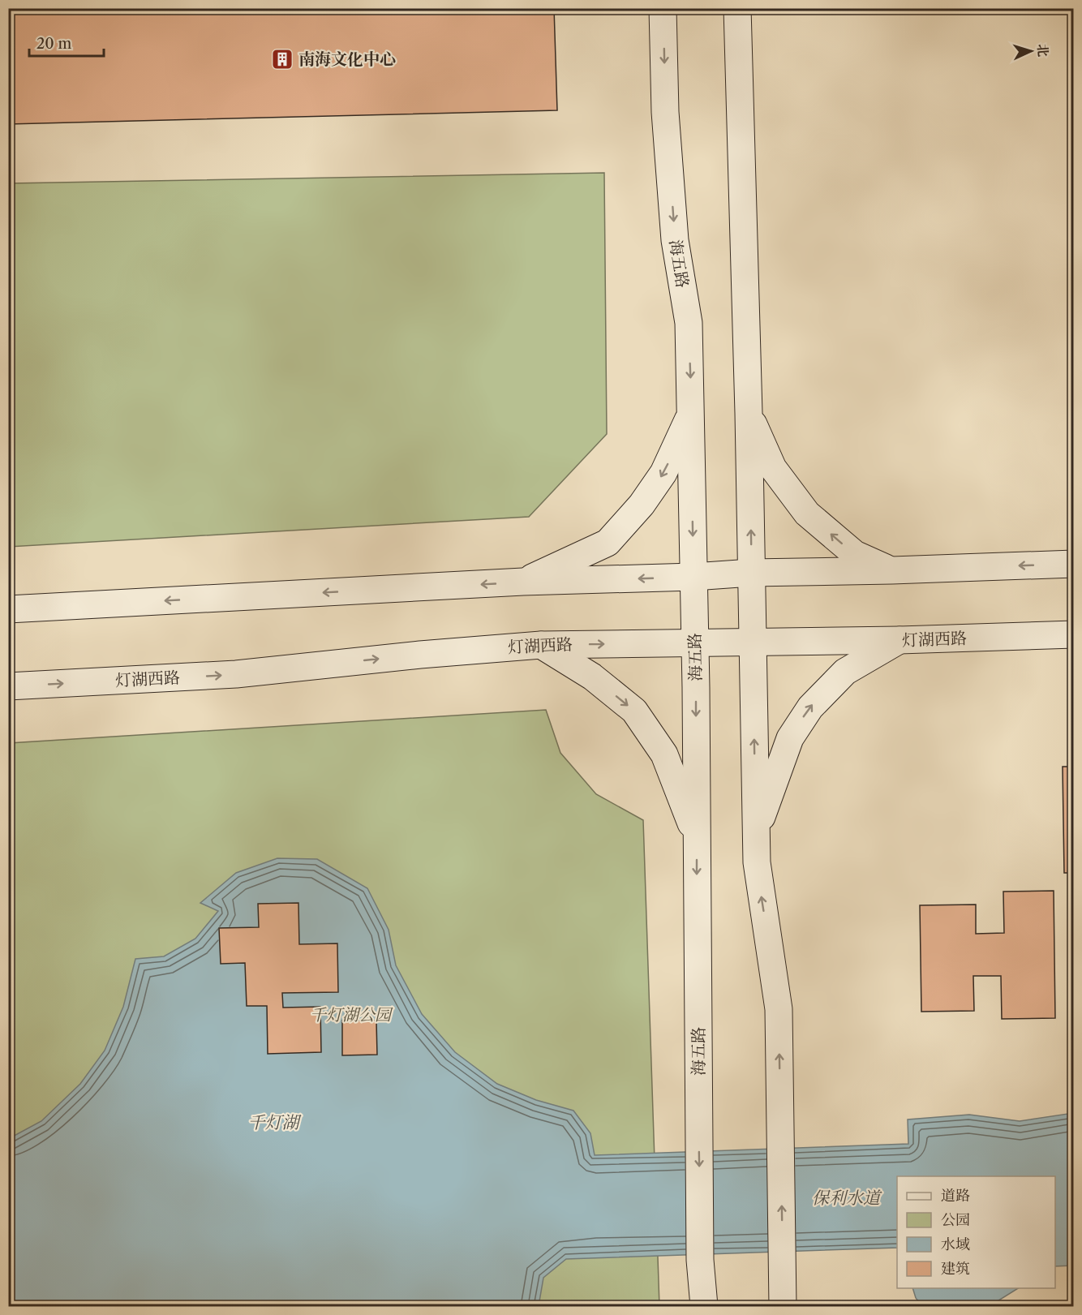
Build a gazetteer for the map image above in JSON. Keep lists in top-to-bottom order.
{
  "streets": {
    "main road": ["海五路", "灯湖西路"]
  },
  "crossings": [
    ["海五路", "灯湖西路"]
  ],
  "water": ["千灯湖", "保利水道"],
  "parks": ["千灯湖公园"],
  "places": {
    "building": ["南海文化中心"]
  },
  "legend": [
    "道路",
    "公园",
    "水域",
    "建筑"
  ],
  "scale_bar": "20 m",
  "north": "right"
}
